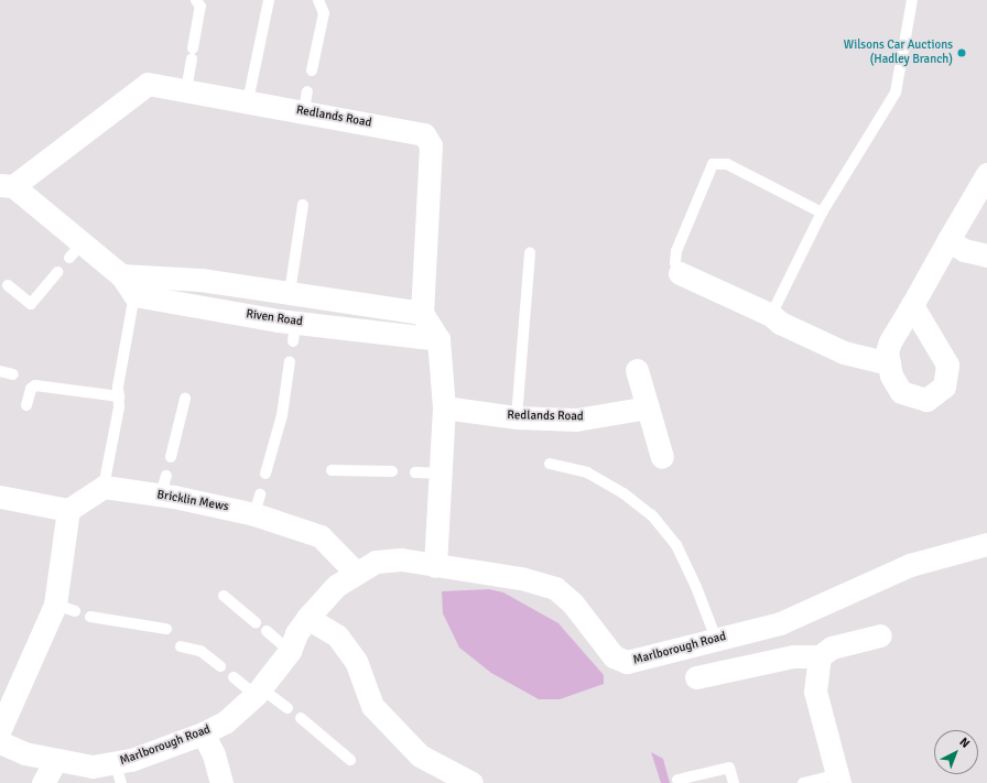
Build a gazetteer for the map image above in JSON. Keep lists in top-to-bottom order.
{
  "streets": {
    "street": [
      "Redlands Road",
      "Riven Road",
      "Bricklin Mews",
      "Marlborough Road"
    ]
  },
  "crossings": [
    ["Bricklin Mews", "Marlborough Road"]
  ],
  "places": ["Wilsons Car Auctions (Hadley Branch)"],
  "north": "top right"
}
